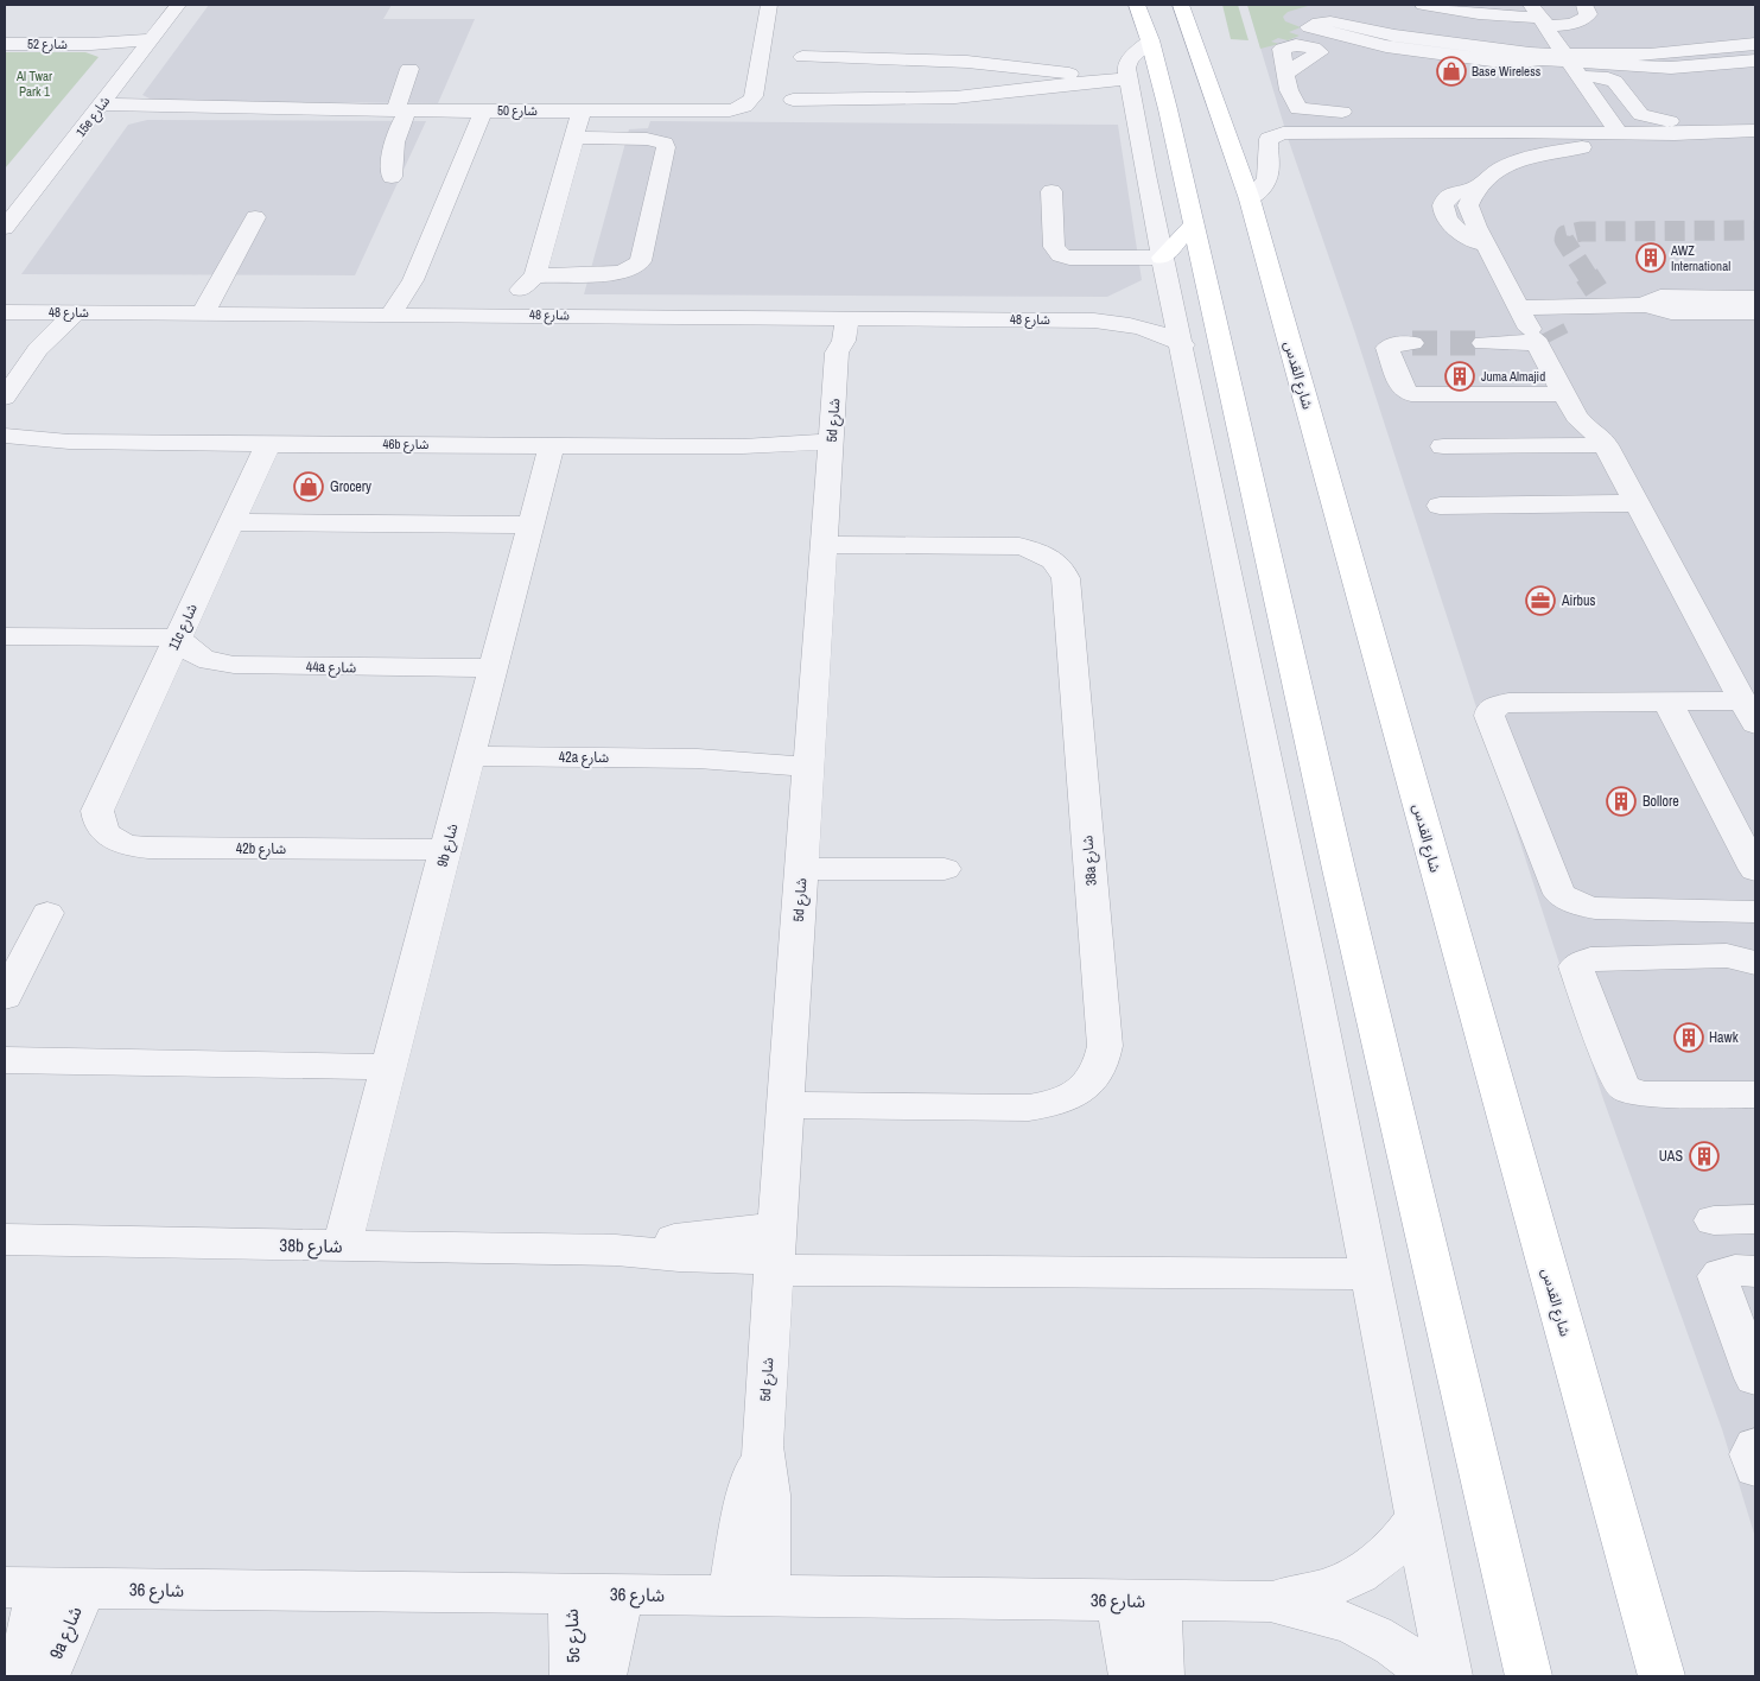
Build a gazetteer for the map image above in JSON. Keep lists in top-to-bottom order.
{
  "streets": {
    "main road": ["شارع القدس"],
    "street": [
      "شارع 52",
      "شارع 50",
      "15e شارع",
      "شارع 48",
      "5d شارع",
      "46b شارع",
      "11c شارع",
      "44a شارع",
      "42a شارع",
      "9b شارع",
      "42b شارع",
      "38a شارع",
      "38b شارع",
      "شارع 36",
      "9a شارع",
      "5c شارع"
    ]
  },
  "crossings": [
    ["شارع 52", "15e شارع"],
    ["شارع 50", "15e شارع"],
    ["شارع 48", "5d شارع"],
    ["5d شارع", "46b شارع"],
    ["5d شارع", "42a شارع"],
    ["5d شارع", "38a شارع"],
    ["5d شارع", "38b شارع"],
    ["5d شارع", "شارع 36"],
    ["46b شارع", "11c شارع"],
    ["46b شارع", "9b شارع"],
    ["11c شارع", "44a شارع"],
    ["11c شارع", "42b شارع"],
    ["44a شارع", "9b شارع"],
    ["42a شارع", "9b شارع"],
    ["9b شارع", "42b شارع"],
    ["9b شارع", "38b شارع"],
    ["شارع 36", "9a شارع"],
    ["شارع 36", "5c شارع"]
  ],
  "parks": ["Al Twar Park 1"],
  "places": {
    "shop": ["Base Wireless", "Grocery"],
    "building": [
      "AWZ International",
      "Juma Almajid",
      "Bollore",
      "Hawk",
      "UAS"
    ],
    "office": ["Airbus"]
  }
}
